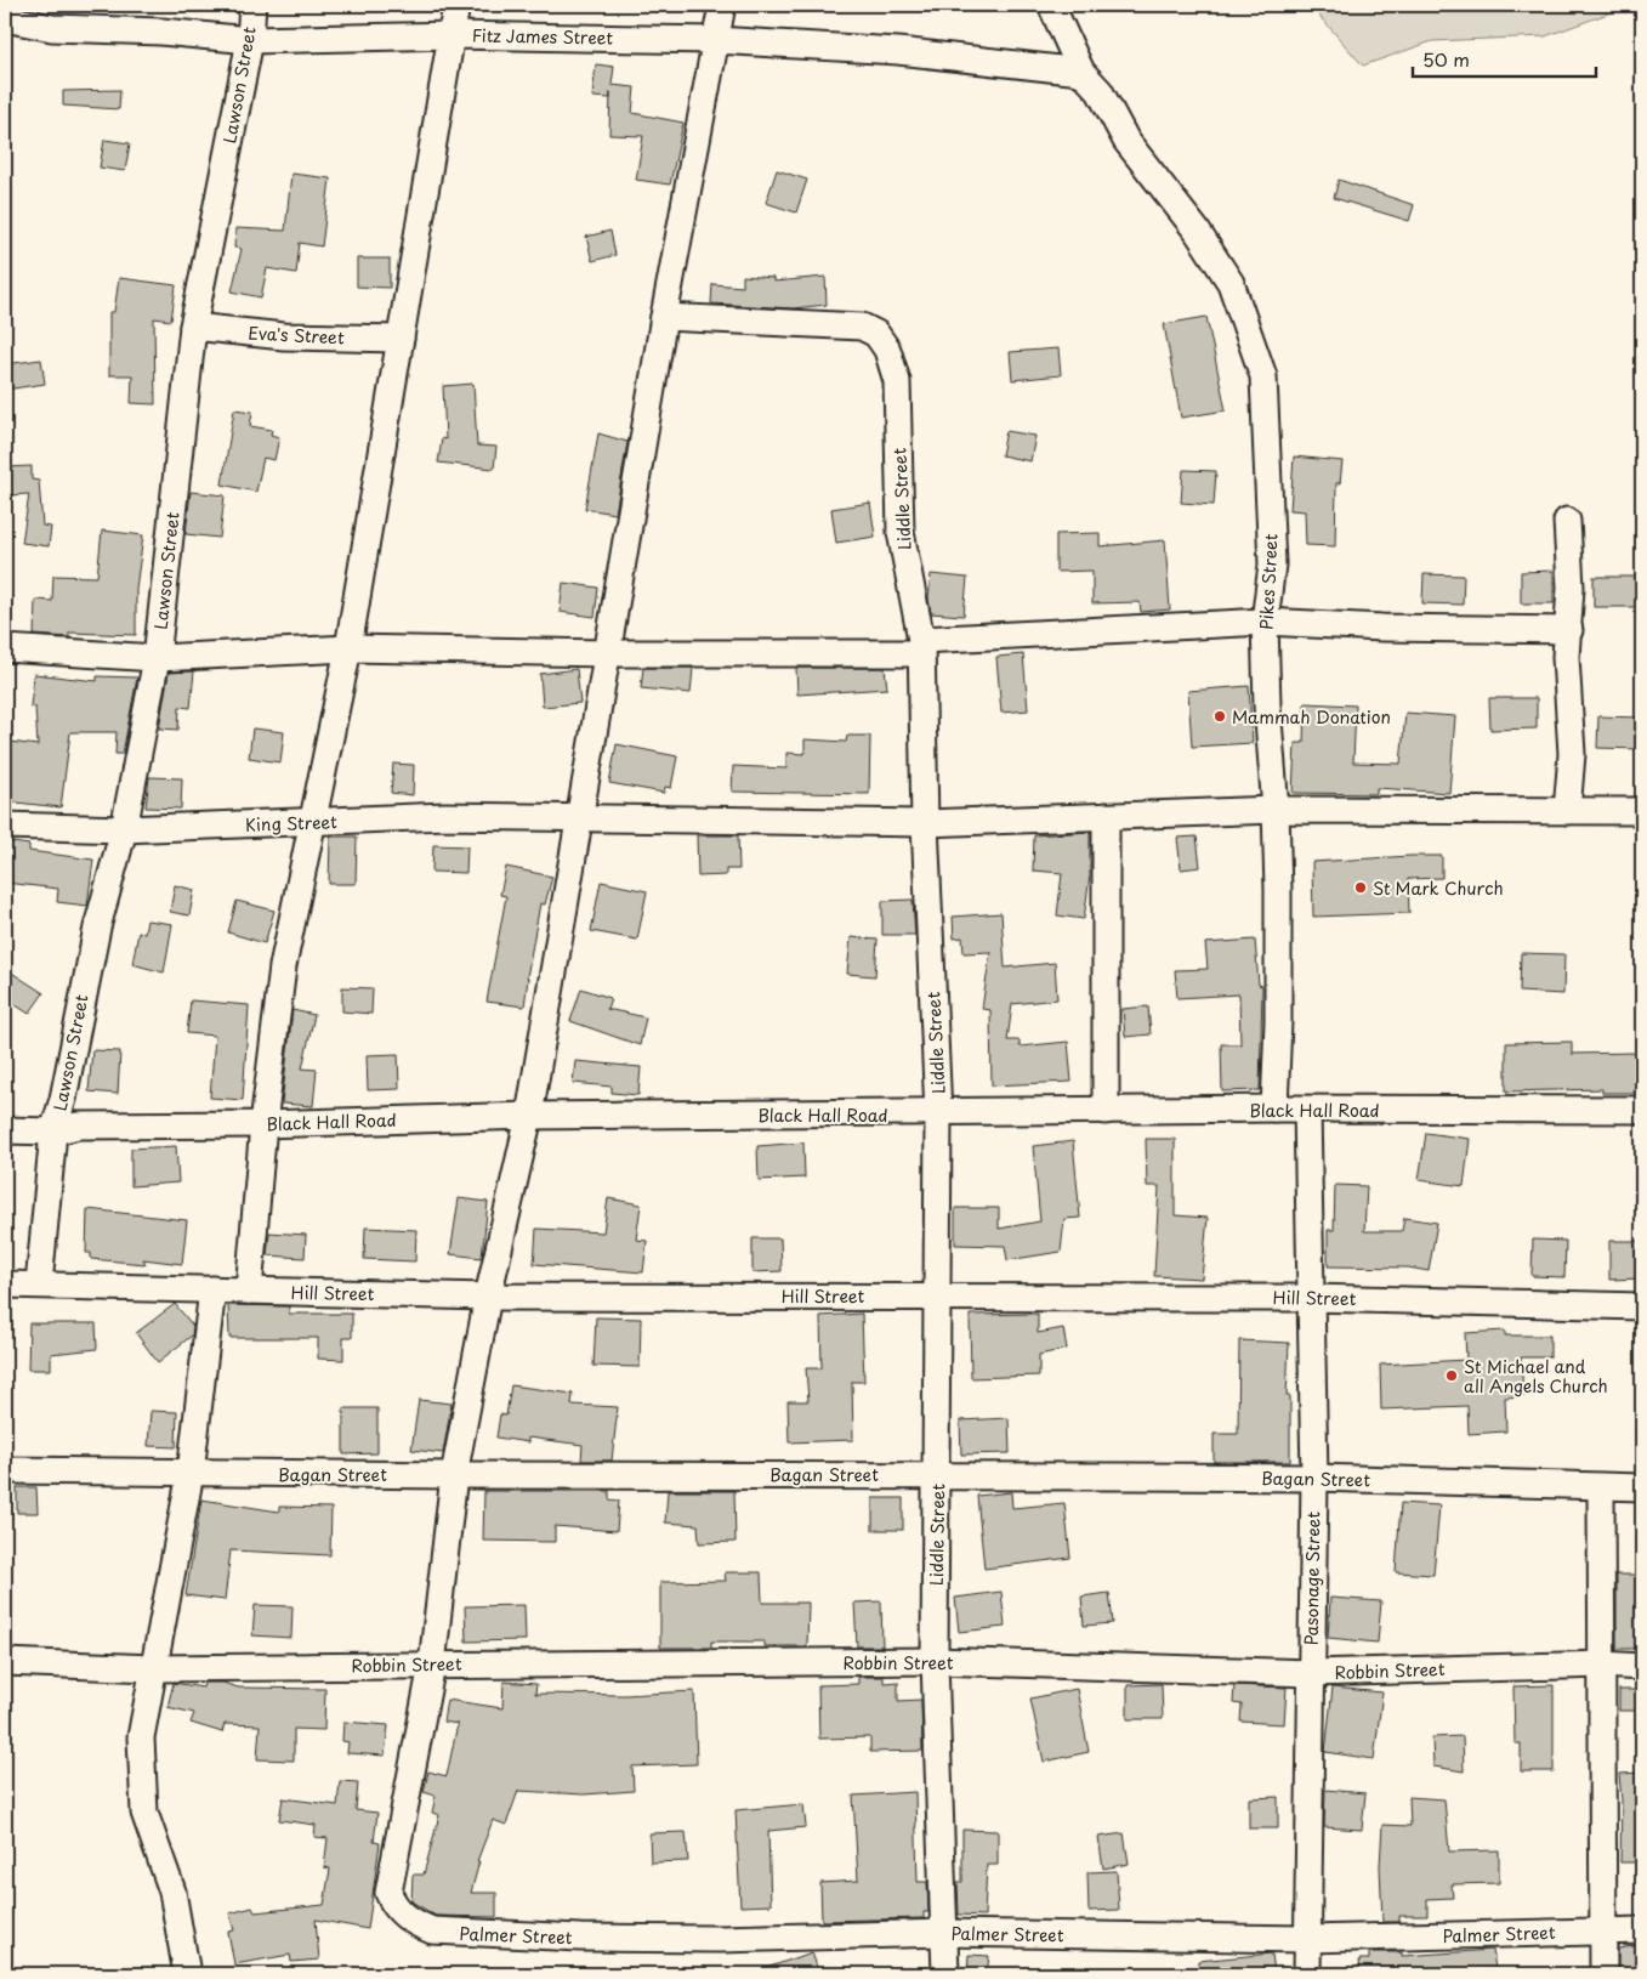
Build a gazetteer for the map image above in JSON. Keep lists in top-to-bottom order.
{
  "streets": {
    "street": [
      "Fitz James Street",
      "Lawson Street",
      "Eva's Street",
      "Liddle Street",
      "Pikes Street",
      "King Street",
      "Black Hall Road",
      "Hill Street",
      "Bagan Street",
      "Pasonage Street",
      "Robbin Street",
      "Palmer Street"
    ]
  },
  "crossings": [
    ["Fitz James Street", "Lawson Street"],
    ["Fitz James Street", "Pikes Street"],
    ["Lawson Street", "Eva's Street"],
    ["Lawson Street", "King Street"],
    ["Lawson Street", "Black Hall Road"],
    ["Lawson Street", "Hill Street"],
    ["Liddle Street", "King Street"],
    ["Liddle Street", "Black Hall Road"],
    ["Liddle Street", "Hill Street"],
    ["Liddle Street", "Bagan Street"],
    ["Liddle Street", "Robbin Street"],
    ["Liddle Street", "Palmer Street"],
    ["Pikes Street", "King Street"],
    ["Pikes Street", "Black Hall Road"],
    ["Black Hall Road", "Pasonage Street"],
    ["Hill Street", "Pasonage Street"],
    ["Bagan Street", "Pasonage Street"],
    ["Pasonage Street", "Robbin Street"],
    ["Pasonage Street", "Palmer Street"],
    ["Robbin Street", "Palmer Street"]
  ],
  "places": ["Mammah Donation", "St Mark Church", "St Michael and all Angels Church"],
  "scale_bar": "50 m"
}
